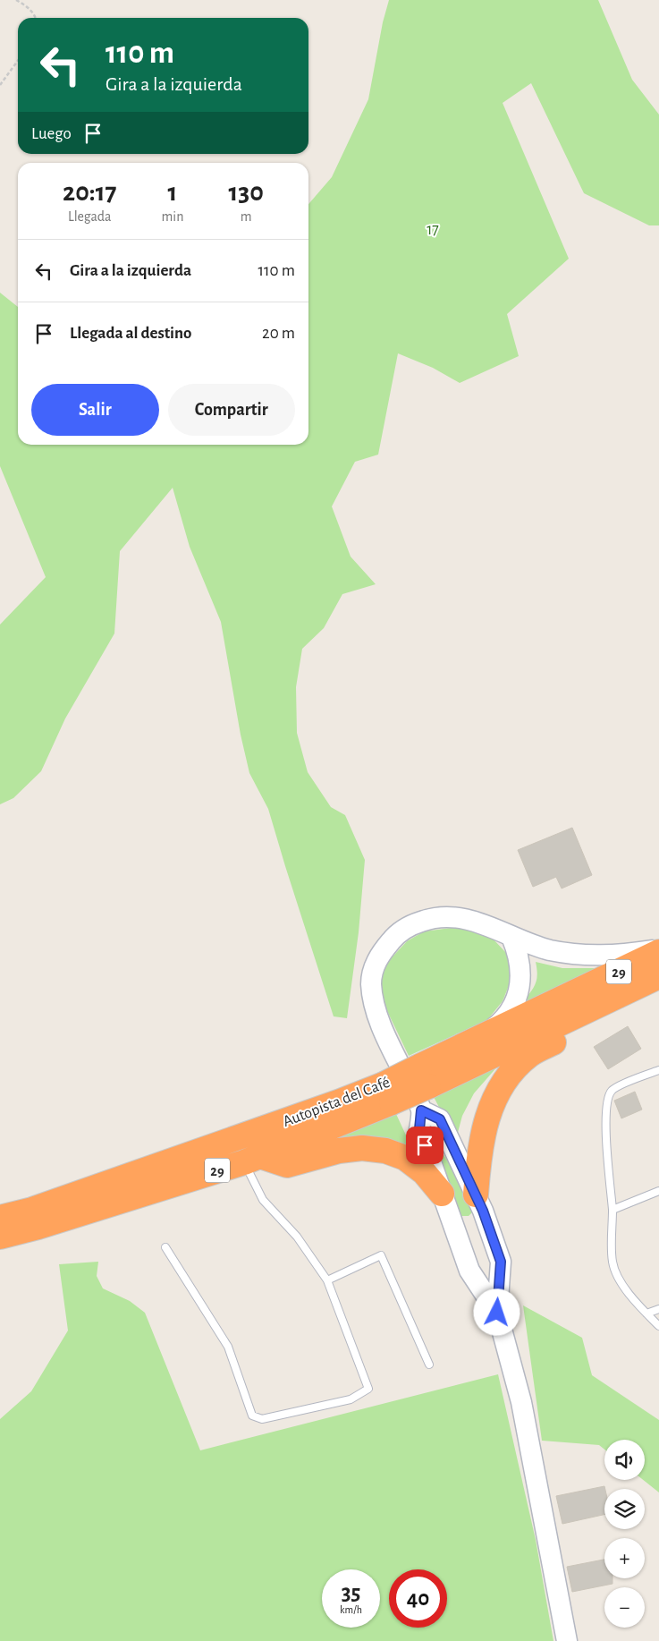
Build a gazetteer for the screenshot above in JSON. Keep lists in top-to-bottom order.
{
  "streets": {
    "highway": ["29", "Autopista del Café"]
  },
  "parks": ["17"],
  "page": {
    "turn": ["110 m", "Gira a la izquierda"],
    "then": "Luego",
    "eta": [
      "20:17",
      "Llegada",
      "1",
      "min",
      "130",
      "m"
    ],
    "list": [
      {
        "name": "Gira a la izquierda",
        "value": "110 m"
      },
      {
        "name": "Llegada al destino",
        "value": "20 m"
      }
    ],
    "buttons": ["Salir", "Compartir"],
    "map_buttons": ["+", "−"],
    "speed": "35 km/h",
    "limit": "40"
  }
}
